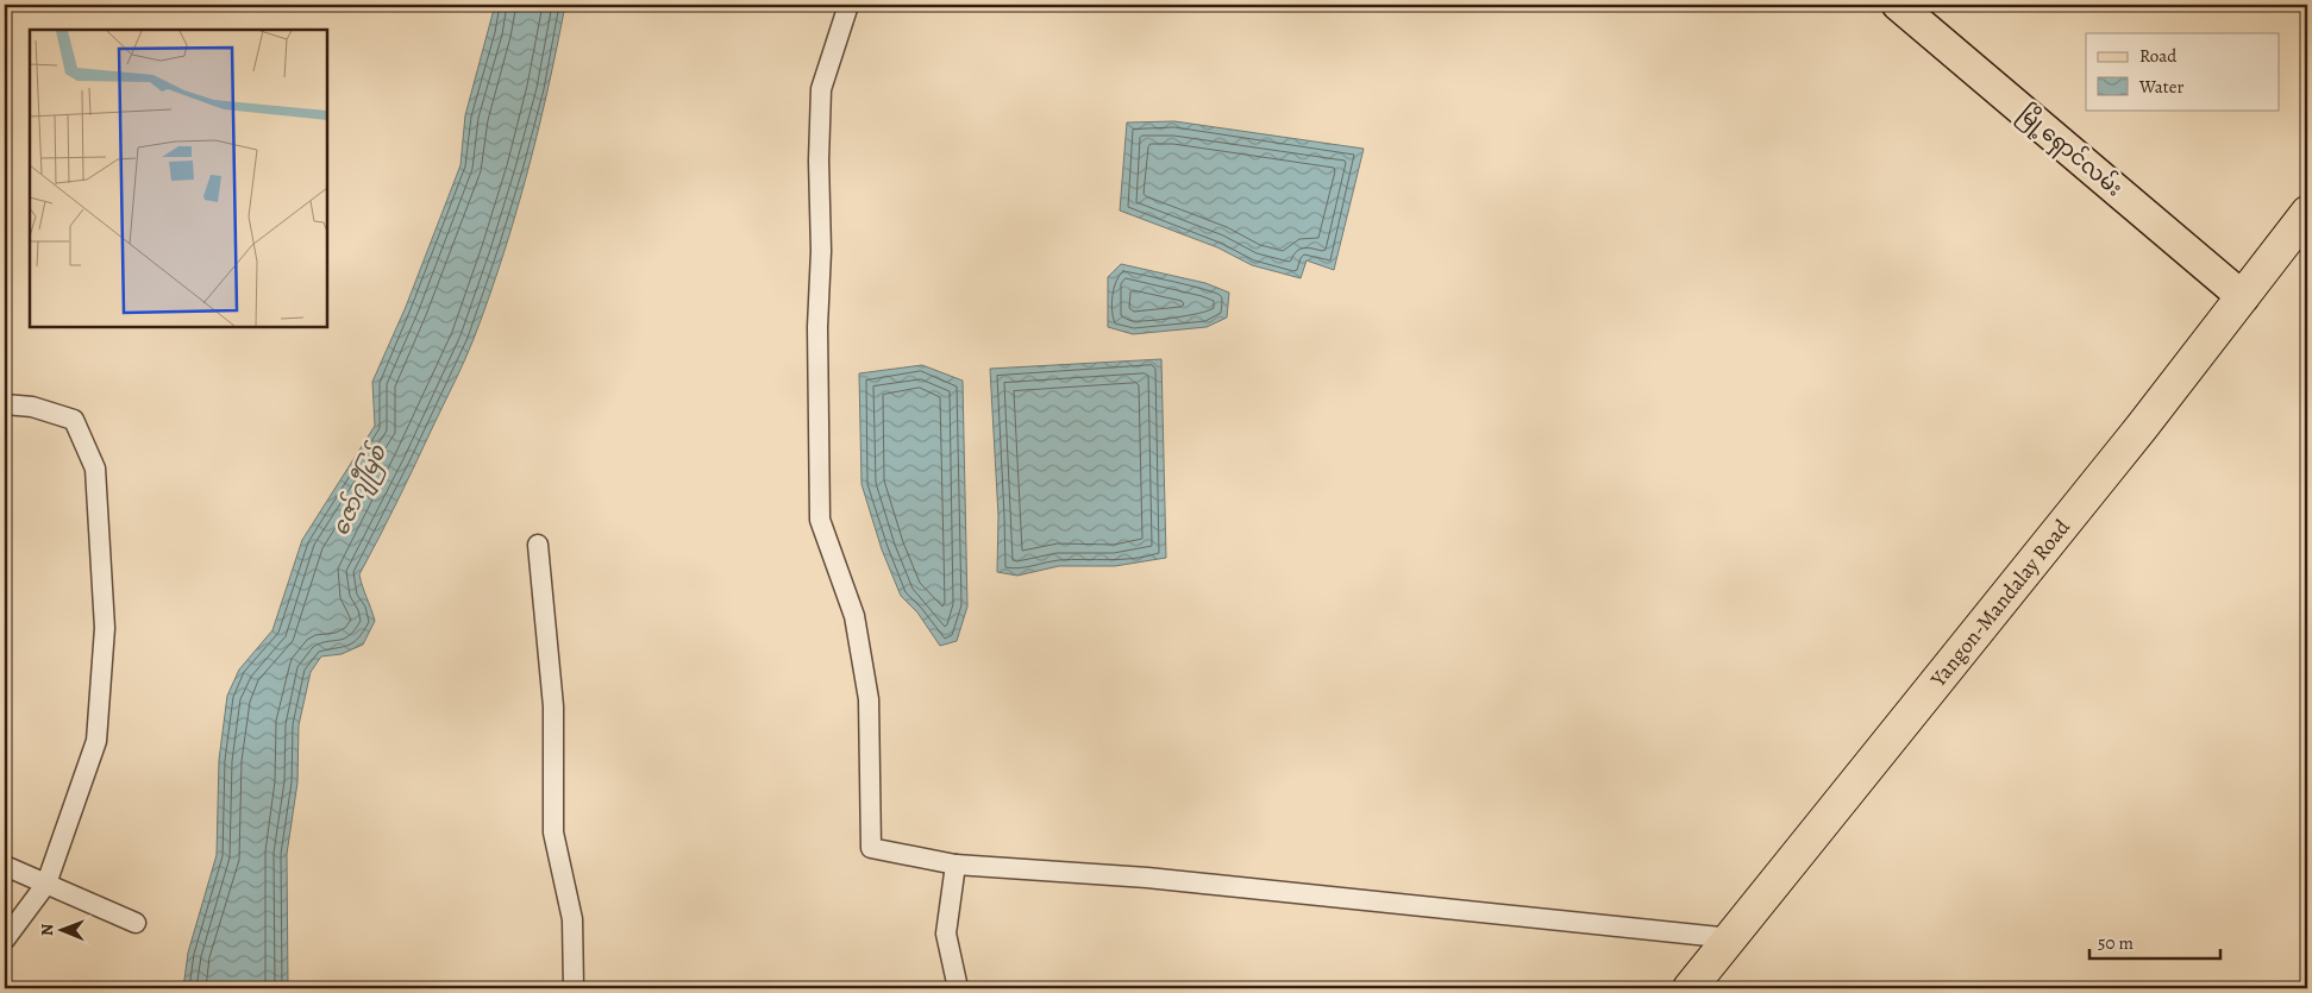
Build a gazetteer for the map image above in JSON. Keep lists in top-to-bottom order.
{
  "streets": {
    "highway": ["Yangon-Mandalay Road"],
    "main road": ["မြို့ရှောင်လမ်း"]
  },
  "crossings": [
    ["မြို့ရှောင်လမ်း", "Yangon-Mandalay Road"]
  ],
  "water": ["ဇော်ဂျီမြစ်"],
  "legend": ["Road", "Water"],
  "scale_bar": "50 m",
  "north": "left"
}
